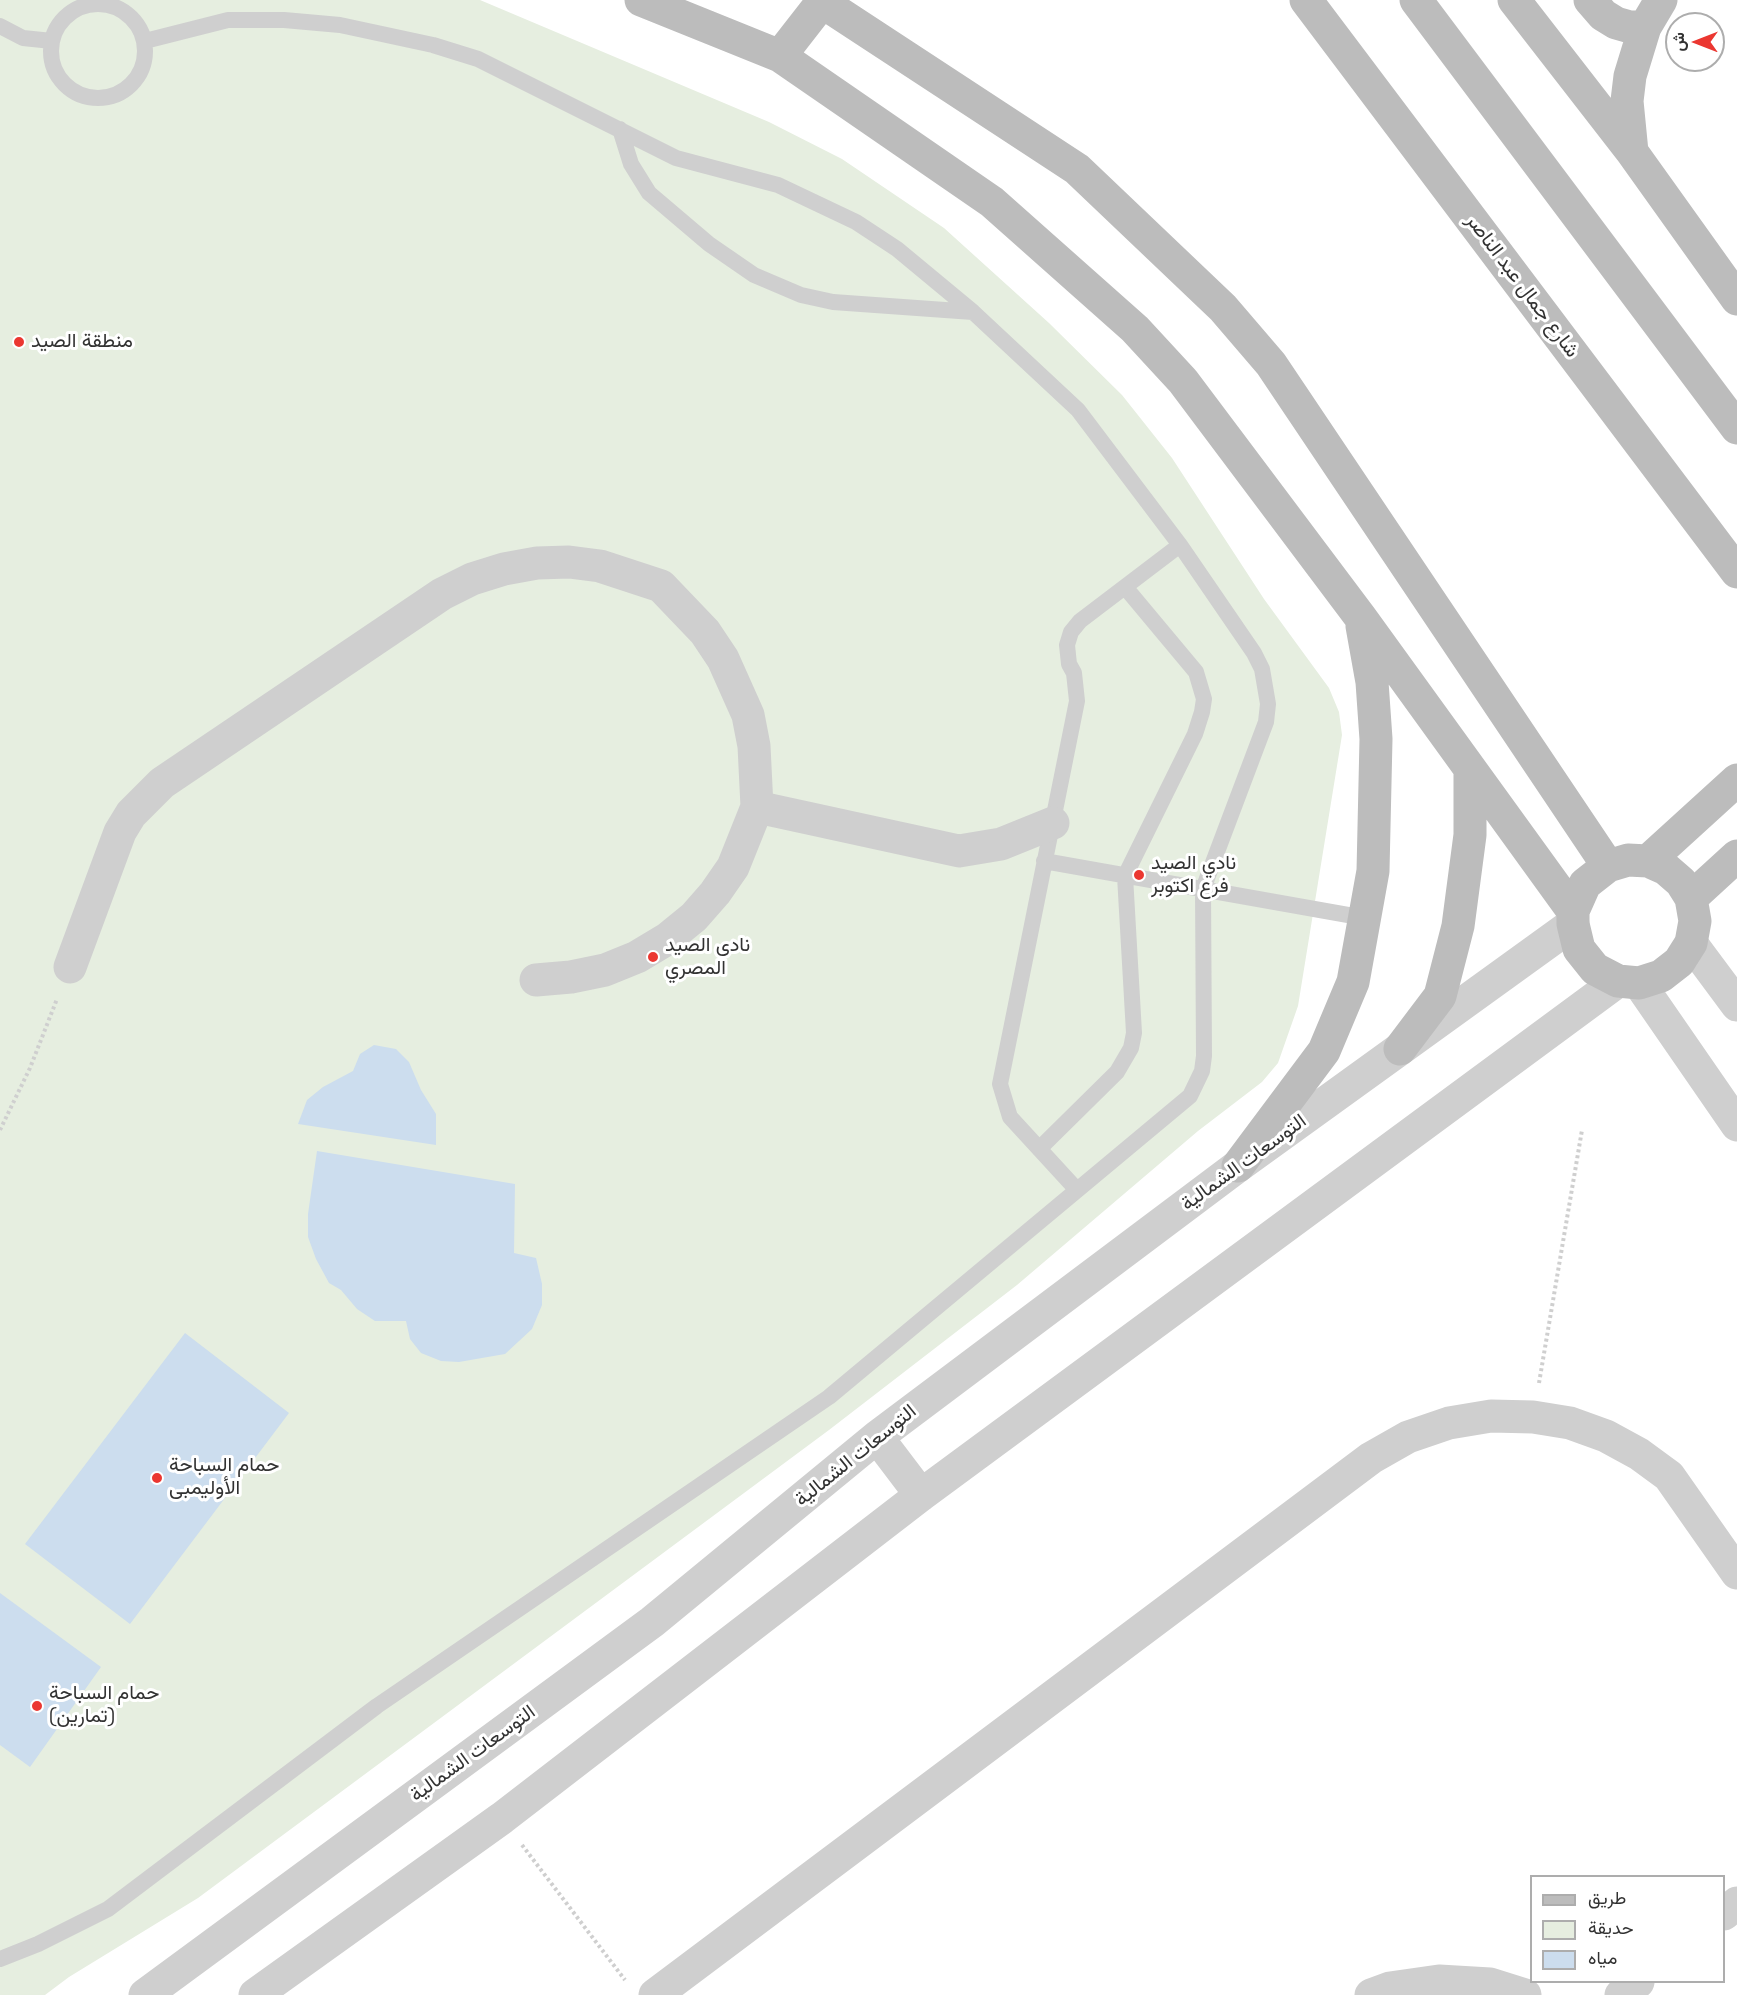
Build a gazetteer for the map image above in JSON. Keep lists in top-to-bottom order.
{
  "streets": {
    "street": ["شارع جمال عبد الناصر", "التوسعات الشمالية"]
  },
  "places": [
    "منطقة الصيد",
    "نادي الصيد فرع اكتوبر",
    "نادى الصيد المصري",
    "حمام السباحة الأوليمبى",
    "حمام السباحة (تمارين)"
  ],
  "legend": ["طريق", "حديقة", "مياه"],
  "north": "left"
}
